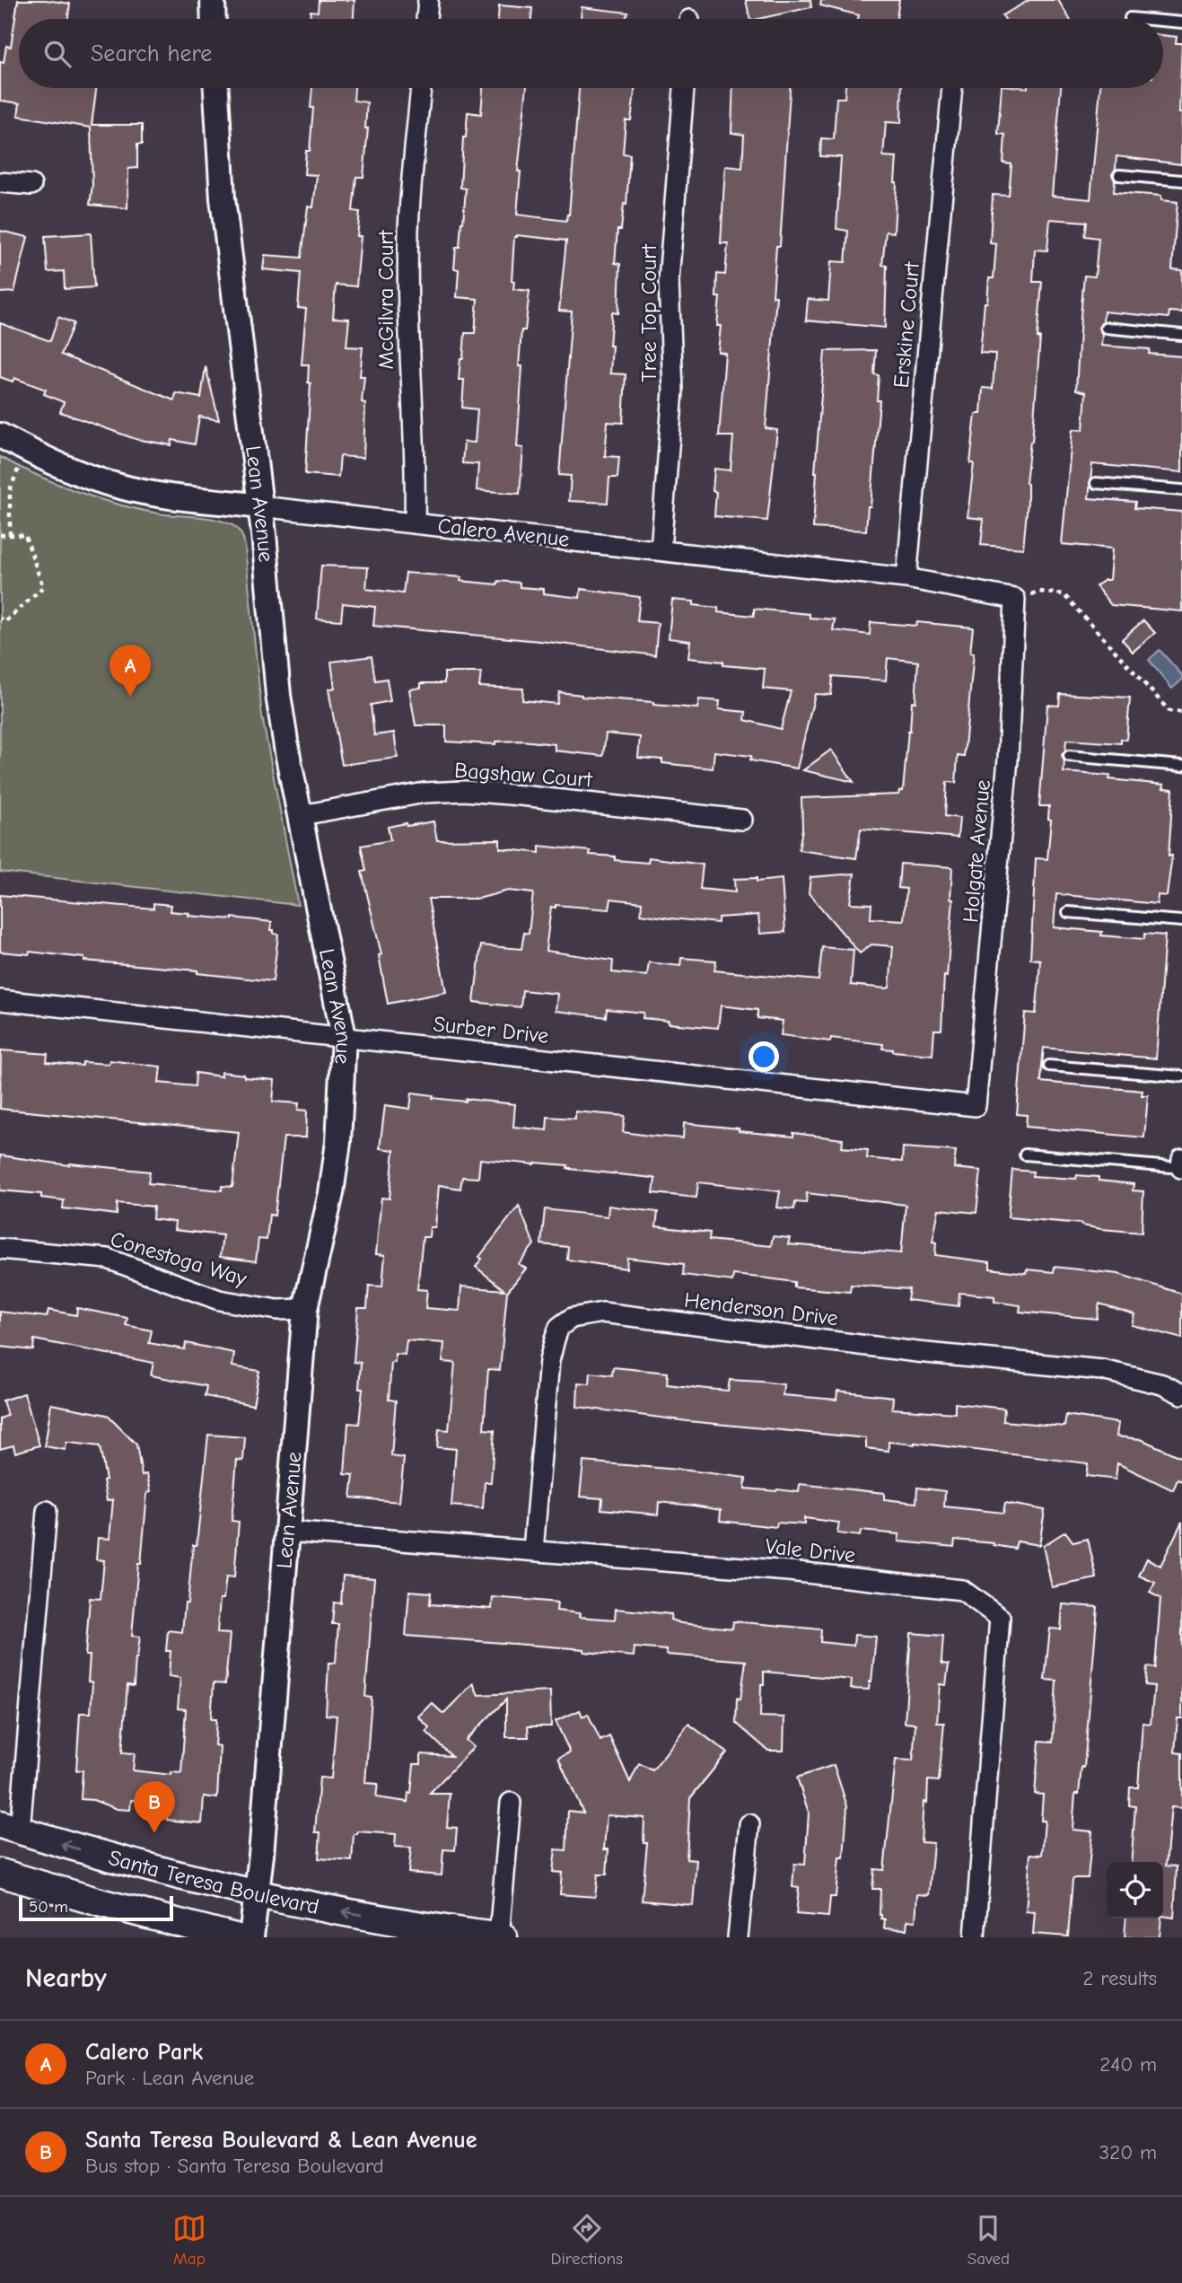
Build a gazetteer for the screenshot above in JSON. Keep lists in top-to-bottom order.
{
  "streets": {
    "main road": ["Santa Teresa Boulevard"],
    "street": [
      "McGilvra Court",
      "Tree Top Court",
      "Erskine Court",
      "Lean Avenue",
      "Calero Avenue",
      "Bagshaw Court",
      "Holgate Avenue",
      "Surber Drive",
      "Conestoga Way",
      "Henderson Drive",
      "Vale Drive"
    ]
  },
  "crossings": [
    ["McGilvra Court", "Calero Avenue"],
    ["Tree Top Court", "Calero Avenue"],
    ["Erskine Court", "Calero Avenue"],
    ["Lean Avenue", "Calero Avenue"],
    ["Lean Avenue", "Bagshaw Court"],
    ["Lean Avenue", "Surber Drive"],
    ["Lean Avenue", "Conestoga Way"],
    ["Lean Avenue", "Vale Drive"],
    ["Lean Avenue", "Santa Teresa Boulevard"],
    ["Calero Avenue", "Holgate Avenue"],
    ["Holgate Avenue", "Surber Drive"],
    ["Henderson Drive", "Vale Drive"]
  ],
  "scale_bar": "50 m",
  "page": {
    "search": "Search here",
    "pins": ["A", "B"],
    "scale": "50 m",
    "heading": ["Nearby", "2 results"],
    "list": [
      {
        "mark": "A",
        "name": "Calero Park",
        "note": "Park · Lean Avenue",
        "value": "240 m"
      },
      {
        "mark": "B",
        "name": "Santa Teresa Boulevard & Lean Avenue",
        "note": "Bus stop · Santa Teresa Boulevard",
        "value": "320 m"
      }
    ],
    "nav": ["Map", "Directions", "Saved"]
  }
}
